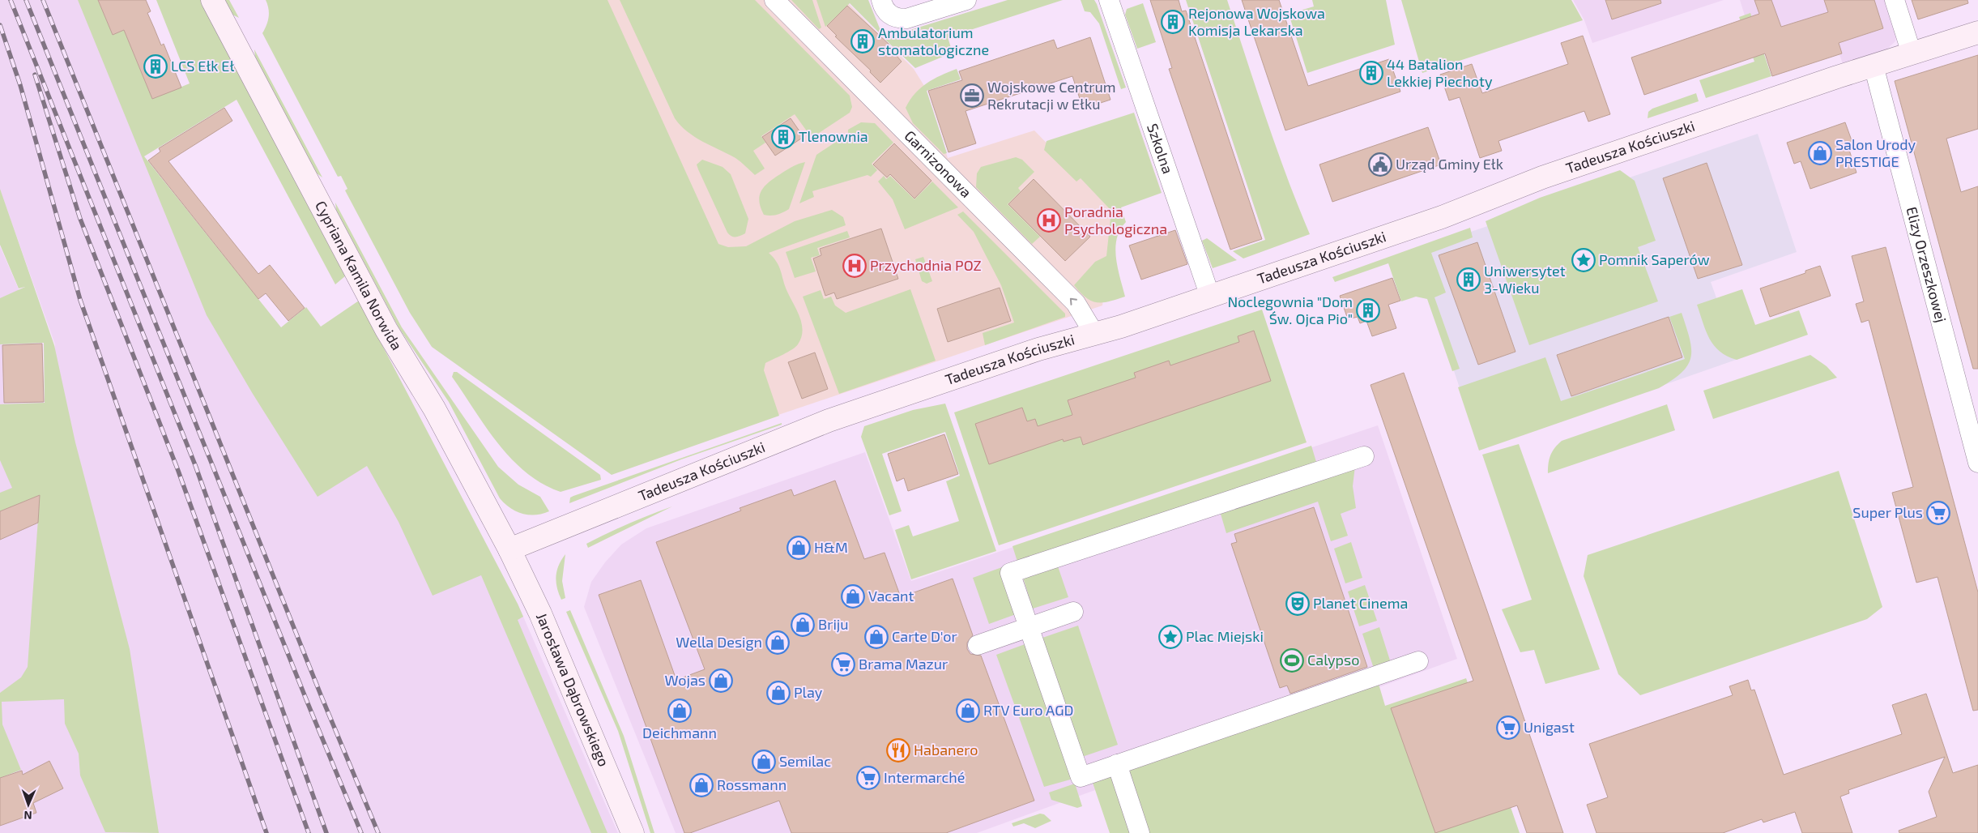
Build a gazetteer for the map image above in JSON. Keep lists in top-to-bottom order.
{
  "streets": {
    "street": [
      "Tadeusza Kościuszki",
      "Szkolna",
      "Garnizonowa",
      "Elizy Orzeszkowej",
      "Cypriana Kamila Norwida",
      "Jarosława Dąbrowskiego"
    ]
  },
  "crossings": [
    ["Tadeusza Kościuszki", "Szkolna"],
    ["Tadeusza Kościuszki", "Garnizonowa"],
    ["Tadeusza Kościuszki", "Elizy Orzeszkowej"],
    ["Tadeusza Kościuszki", "Cypriana Kamila Norwida"],
    ["Tadeusza Kościuszki", "Jarosława Dąbrowskiego"],
    ["Cypriana Kamila Norwida", "Jarosława Dąbrowskiego"]
  ],
  "one_way": ["Garnizonowa"],
  "places": {
    "building": [
      "Rejonowa Wojskowa Komisja Lekarska",
      "Ambulatorium stomatologiczne",
      "LCS Ełk Eł",
      "44 Batalion Lekkiej Piechoty",
      "Tlenownia",
      "Uniwersytet 3-Wieku",
      "Noclegownia \"Dom Św. Ojca Pio\""
    ],
    "office": ["Wojskowe Centrum Rekrutacji w Ełku"],
    "shop": [
      "Salon Urody PRESTIGE",
      "H&M",
      "Vacant",
      "Briju",
      "Carte D'or",
      "Wella Design",
      "Wojas",
      "Play",
      "Deichmann",
      "RTV Euro AGD",
      "Semilac",
      "Rossmann"
    ],
    "public building": ["Urząd Gminy Ełk"],
    "hospital": ["Poradnia Psychologiczna", "Przychodnia POZ"],
    "place": ["Pomnik Saperów", "Plac Miejski"],
    "supermarket": [
      "Super Plus",
      "Brama Mazur",
      "Unigast",
      "Intermarché"
    ],
    "theatre": ["Planet Cinema"],
    "sports": ["Calypso"],
    "restaurant": ["Habanero"]
  },
  "north": "bottom"
}
